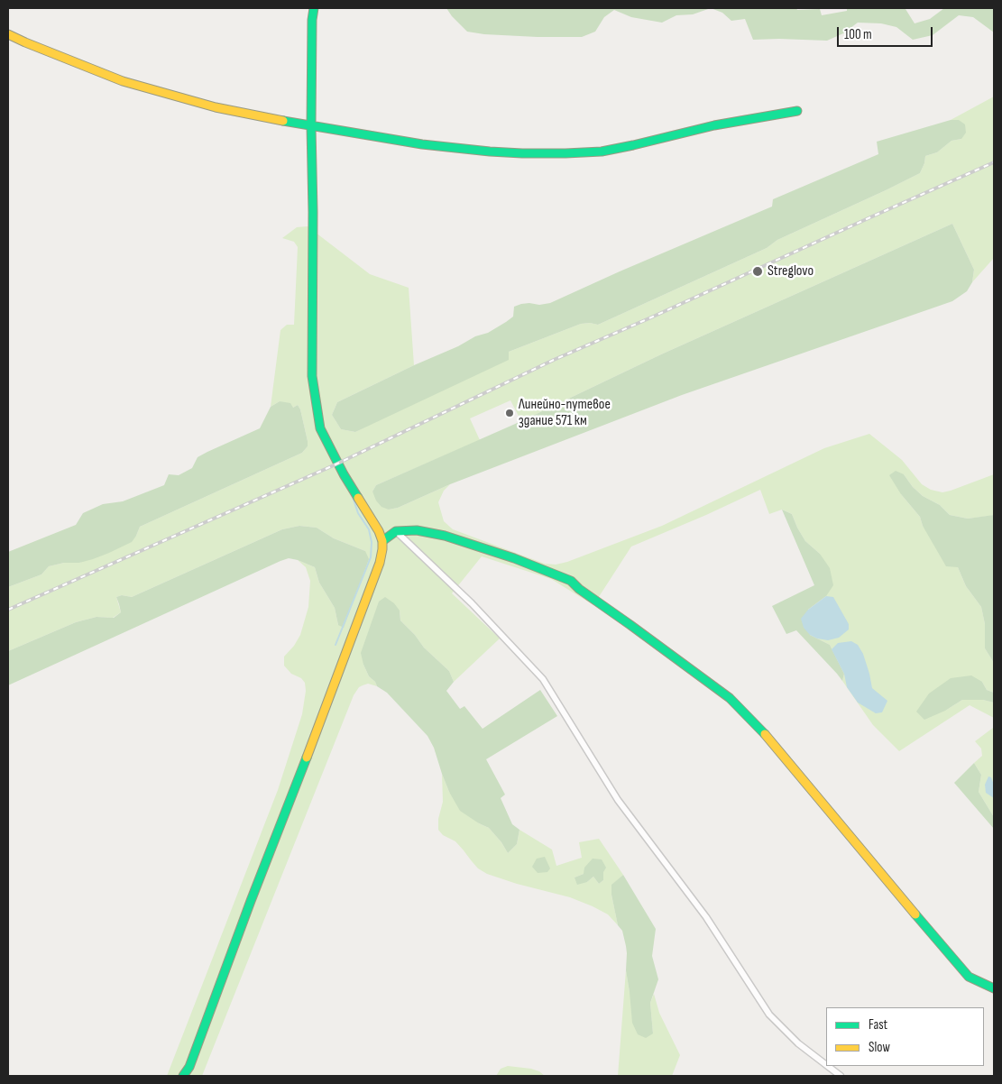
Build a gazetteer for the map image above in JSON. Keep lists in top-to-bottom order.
{
  "places": ["Streglovo", "Линейно-путевое здание 571 км"],
  "legend": ["Fast", "Slow"],
  "scale_bar": "100 m"
}
